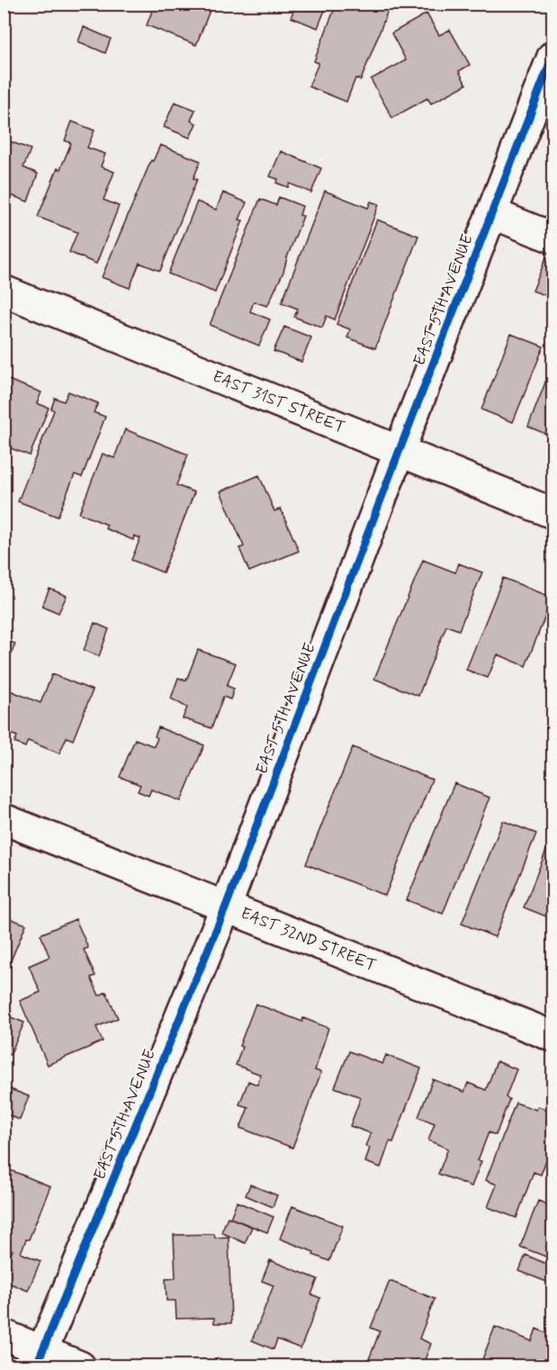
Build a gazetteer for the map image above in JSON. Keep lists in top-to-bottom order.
{
  "streets": {
    "street": ["EAST 5TH AVENUE", "EAST 31ST STREET", "EAST 32ND STREET"]
  },
  "crossings": [
    ["EAST 5TH AVENUE", "EAST 31ST STREET"],
    ["EAST 5TH AVENUE", "EAST 32ND STREET"]
  ]
}
